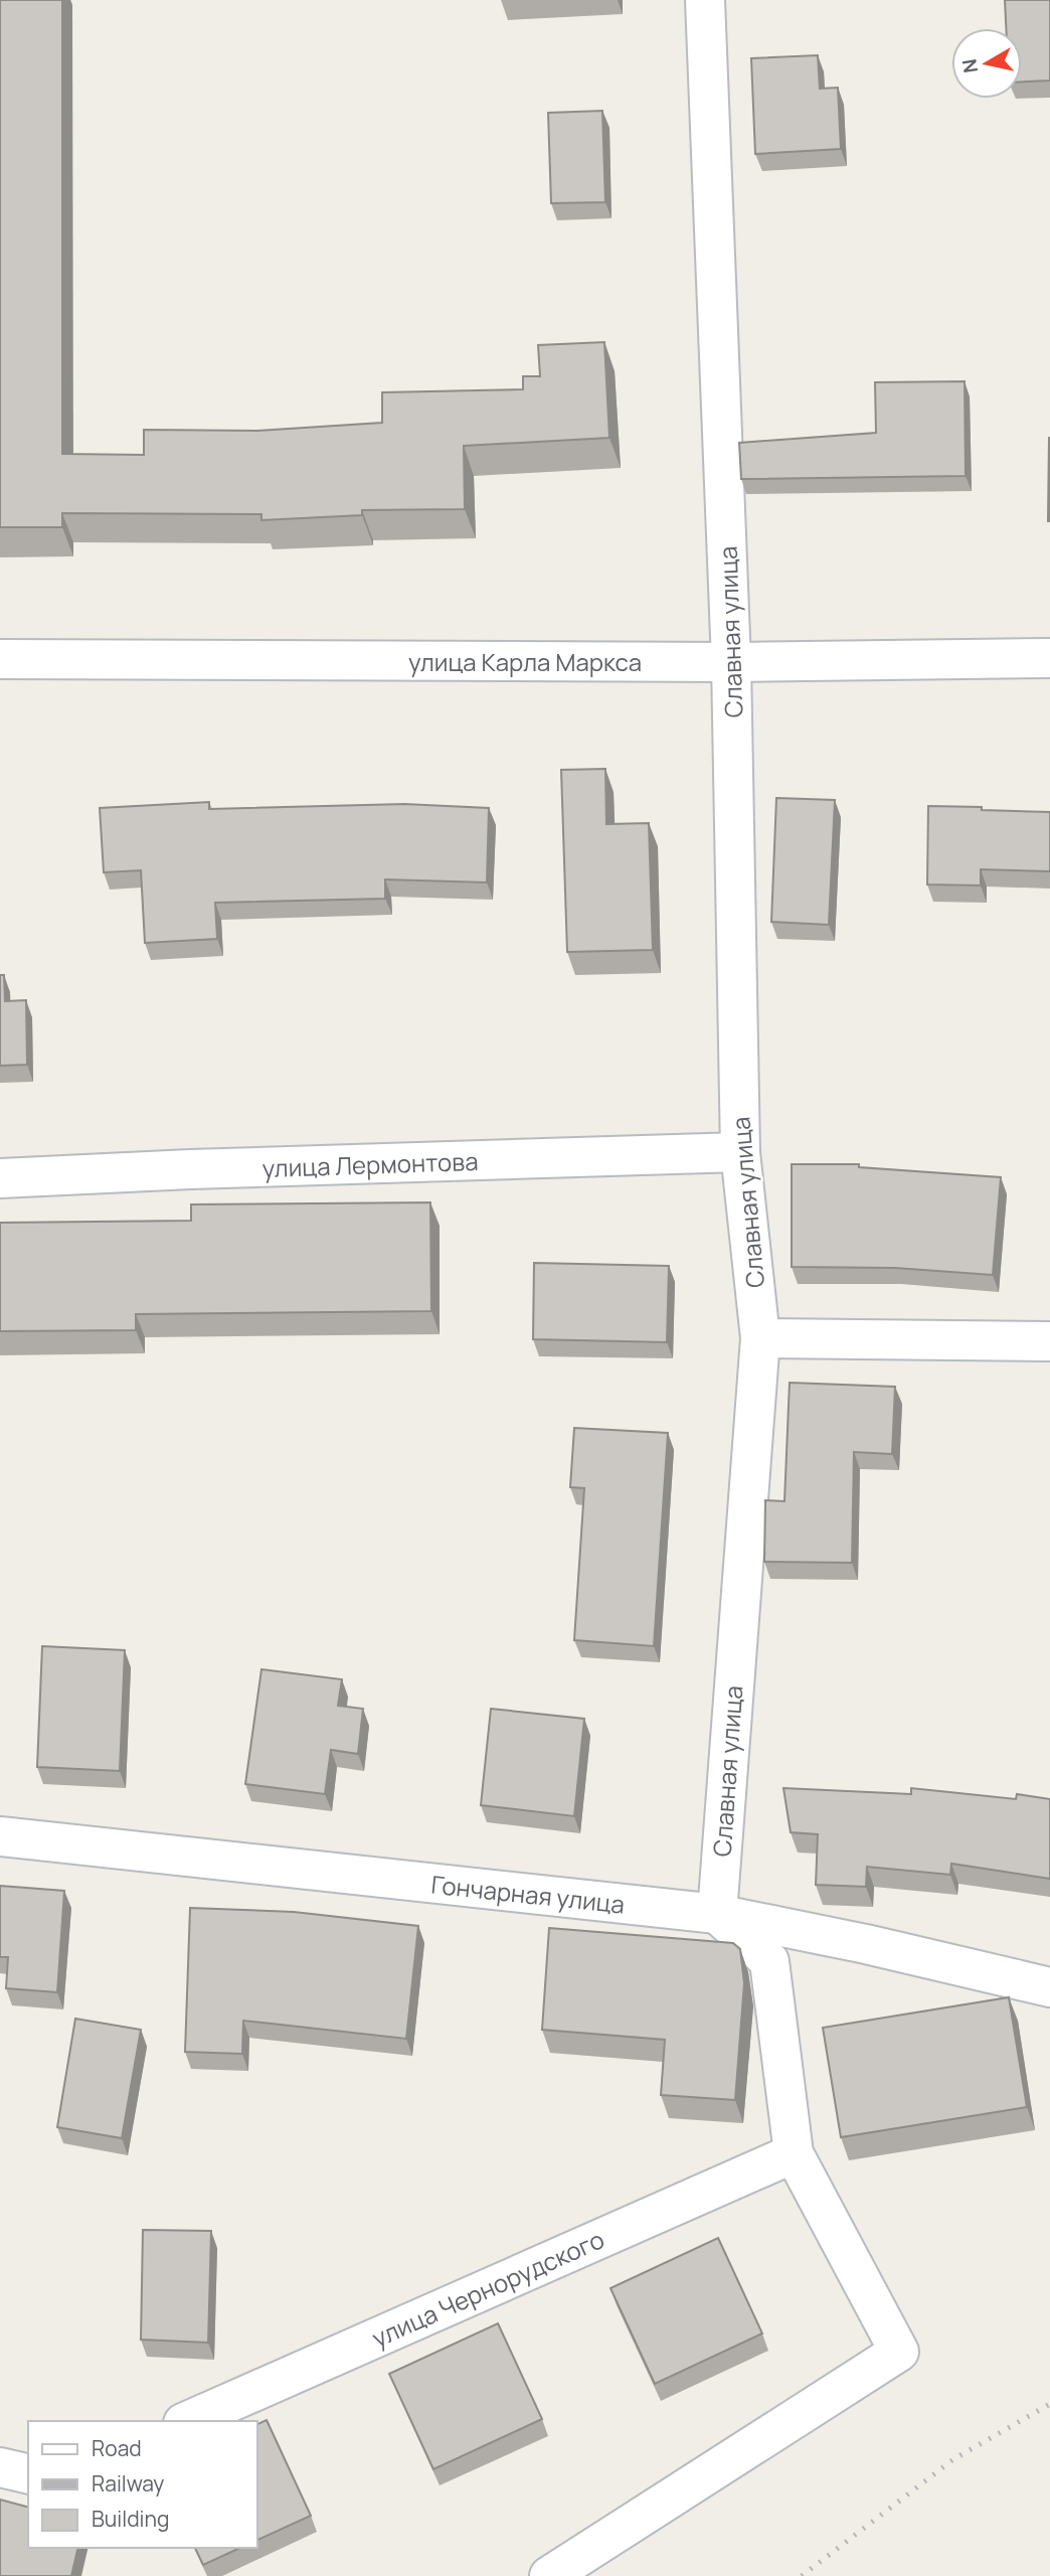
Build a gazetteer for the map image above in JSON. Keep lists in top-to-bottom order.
{
  "streets": {
    "street": [
      "Славная улица",
      "улица Карла Маркса",
      "улица Лермонтова",
      "Гончарная улица",
      "улица Чернорудского"
    ]
  },
  "crossings": [
    ["Славная улица", "улица Карла Маркса"],
    ["Славная улица", "улица Лермонтова"],
    ["Славная улица", "Гончарная улица"]
  ],
  "legend": ["Road", "Railway", "Building"],
  "north": "left"
}
